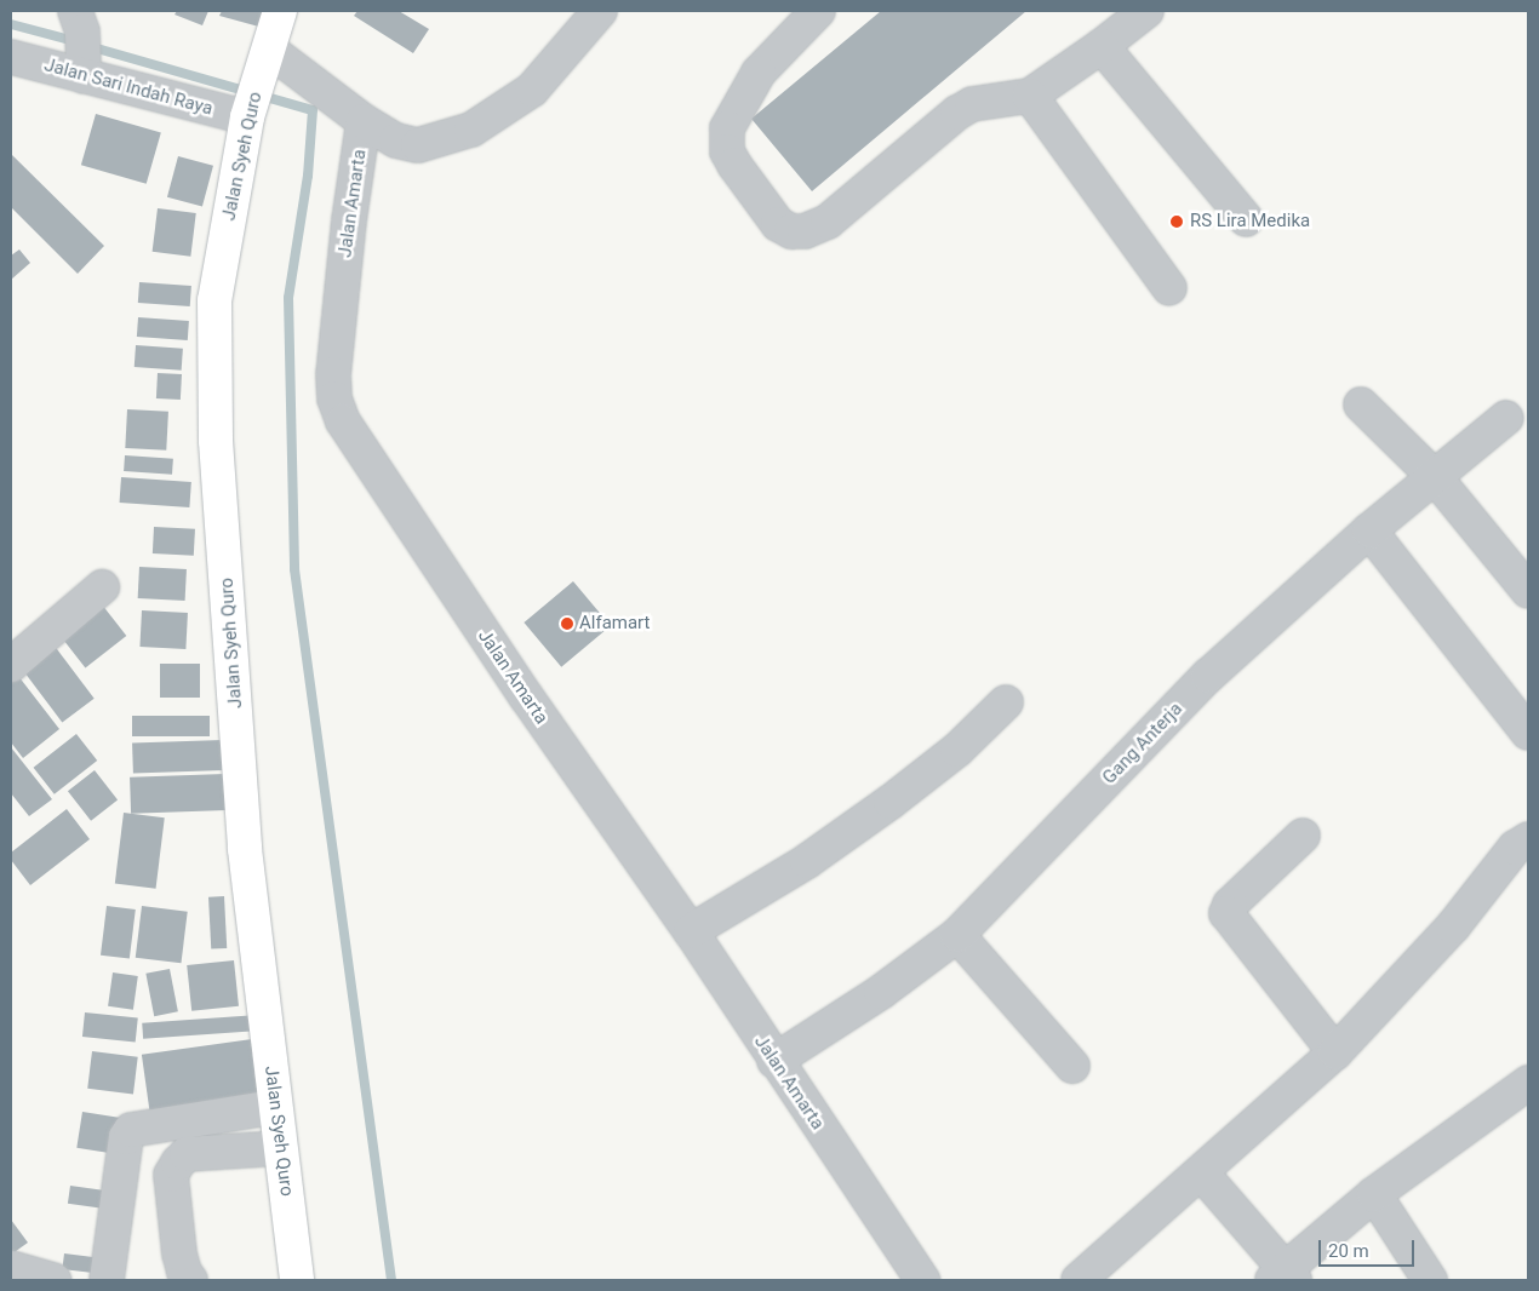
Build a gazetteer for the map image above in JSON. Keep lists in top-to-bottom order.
{
  "streets": {
    "main road": ["Jalan Syeh Quro"],
    "street": ["Jalan Sari Indah Raya", "Jalan Amarta", "Gang Anterja"]
  },
  "crossings": [
    ["Jalan Sari Indah Raya", "Jalan Syeh Quro"],
    ["Jalan Amarta", "Gang Anterja"]
  ],
  "places": ["RS Lira Medika", "Alfamart"],
  "scale_bar": "20 m"
}
